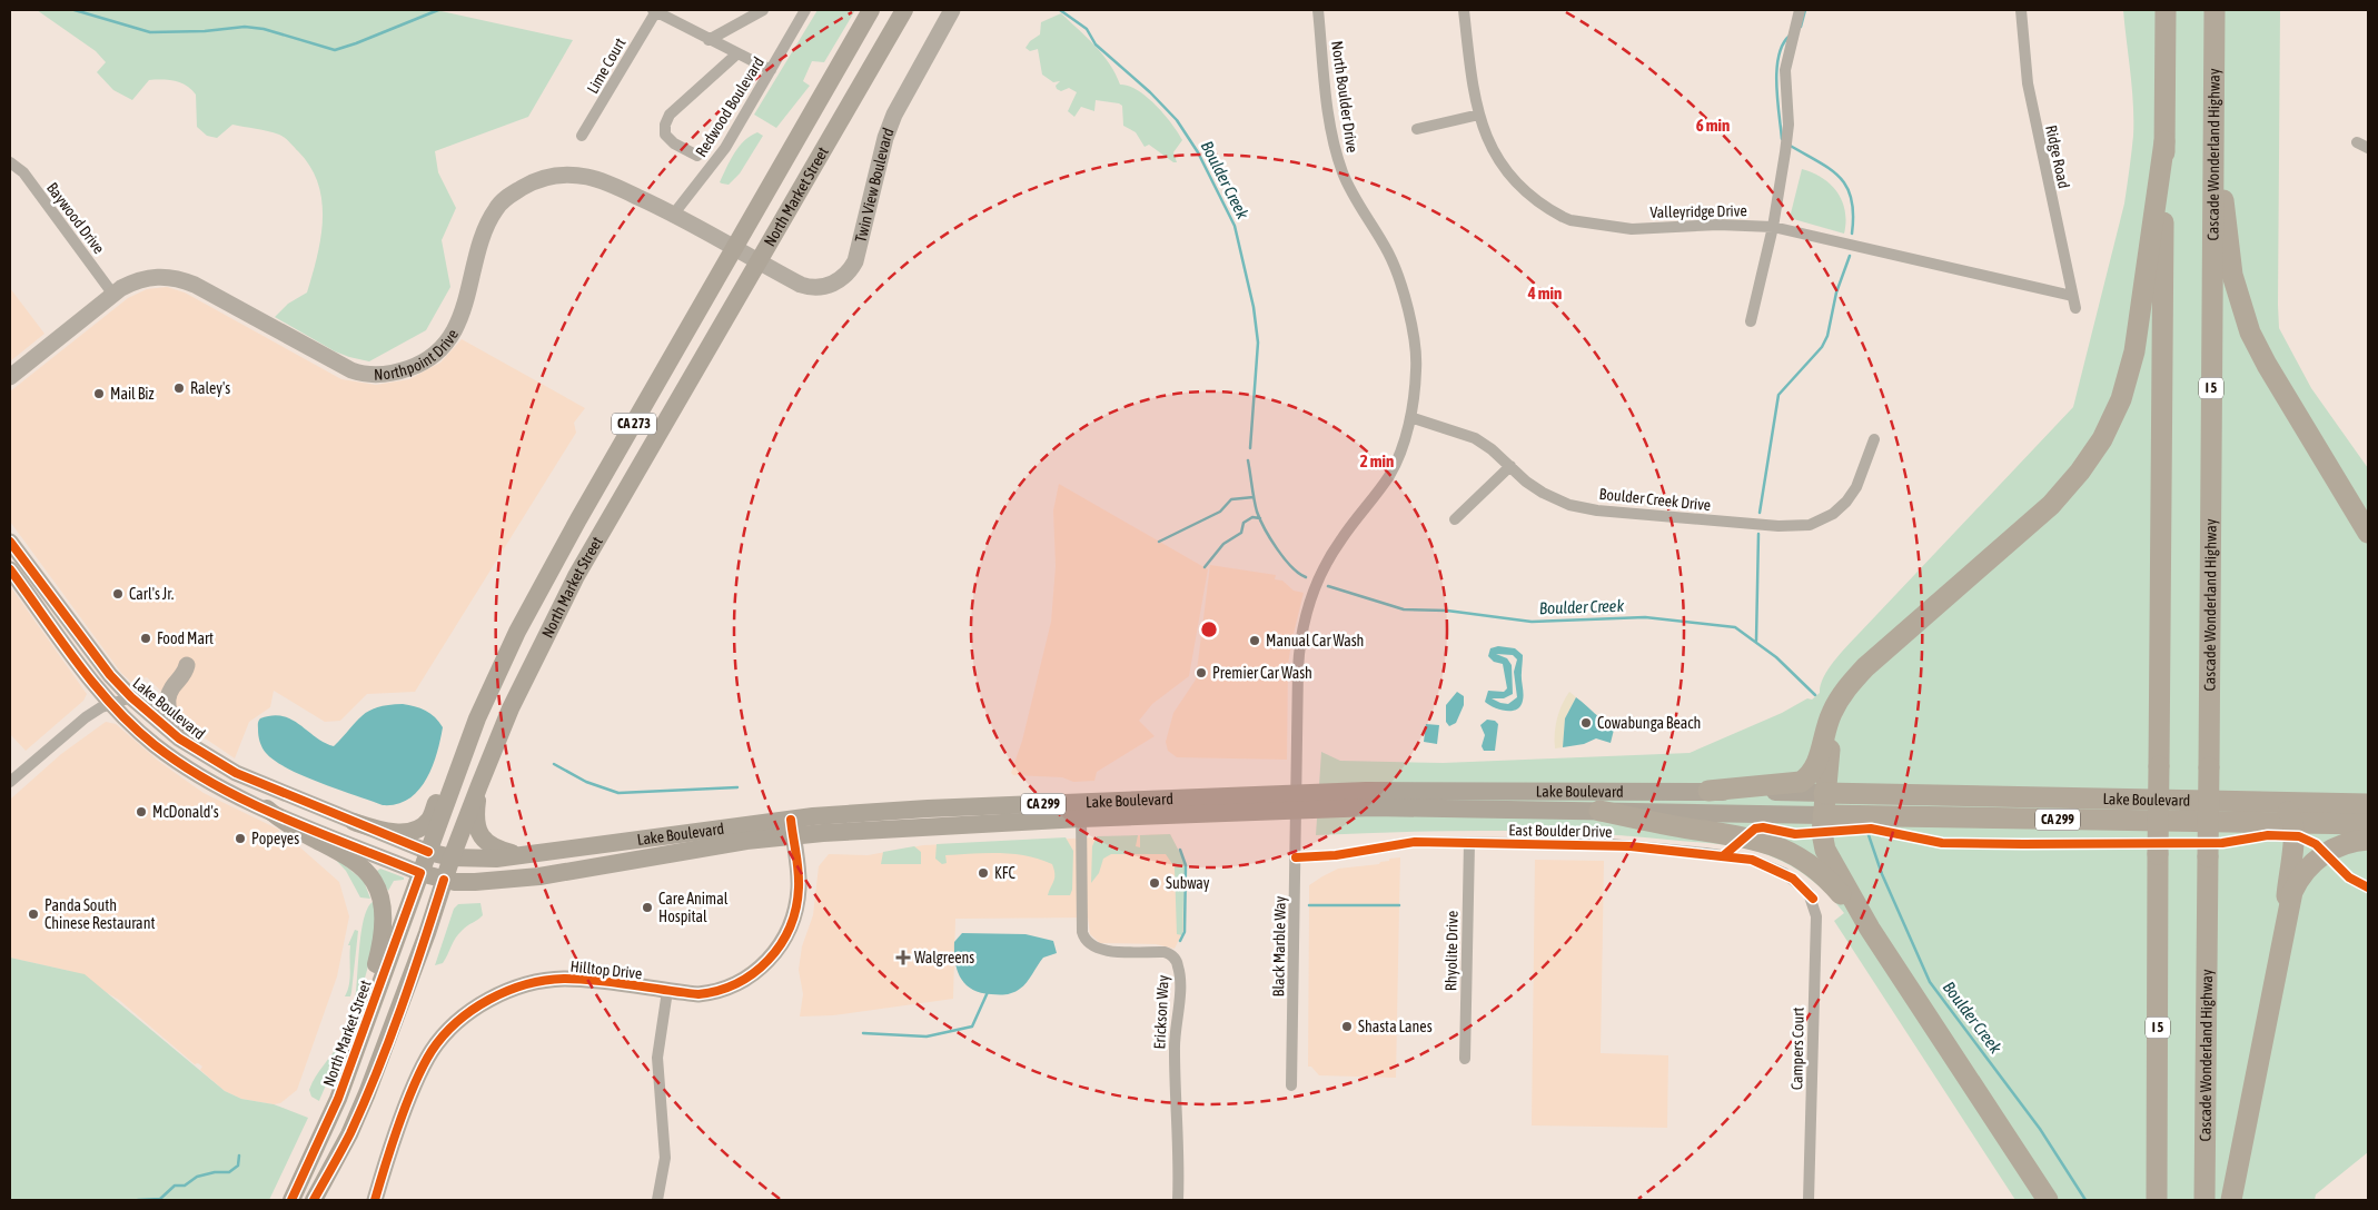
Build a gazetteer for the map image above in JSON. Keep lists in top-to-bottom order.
{
  "streets": {
    "highway": [
      "Cascade Wonderland Highway",
      "I 5",
      "Lake Boulevard",
      "CA 299"
    ],
    "main road": [
      "Twin View Boulevard",
      "North Market Street",
      "Northpoint Drive",
      "CA 273",
      "Hilltop Drive"
    ],
    "street": [
      "Lime Court",
      "North Boulder Drive",
      "Redwood Boulevard",
      "Ridge Road",
      "Valleyridge Drive",
      "Baywood Drive",
      "Boulder Creek Drive",
      "East Boulder Drive",
      "Black Marble Way",
      "Rhyolite Drive",
      "Erickson Way",
      "Campers Court"
    ]
  },
  "crossings": [
    ["North Boulder Drive", "Boulder Creek Drive"],
    ["North Boulder Drive", "Lake Boulevard"],
    ["North Boulder Drive", "Black Marble Way"],
    ["Redwood Boulevard", "Northpoint Drive"],
    ["Ridge Road", "Valleyridge Drive"],
    ["Twin View Boulevard", "North Market Street"],
    ["Twin View Boulevard", "Northpoint Drive"],
    ["North Market Street", "Northpoint Drive"],
    ["North Market Street", "Lake Boulevard"],
    ["Baywood Drive", "Northpoint Drive"],
    ["Lake Boulevard", "Black Marble Way"],
    ["Lake Boulevard", "Hilltop Drive"],
    ["Lake Boulevard", "Erickson Way"],
    ["East Boulder Drive", "Black Marble Way"],
    ["East Boulder Drive", "Rhyolite Drive"],
    ["East Boulder Drive", "Campers Court"]
  ],
  "water": ["Boulder Creek"],
  "places": {
    "other": [
      "Raley's",
      "Mail Biz",
      "Carl's Jr.",
      "Food Mart",
      "Manual Car Wash",
      "Premier Car Wash",
      "Cowabunga Beach",
      "McDonald's",
      "Popeyes",
      "KFC",
      "Subway",
      "Care Animal Hospital",
      "Panda South Chinese Restaurant",
      "Shasta Lanes"
    ],
    "health": ["Walgreens"]
  },
  "rings": ["6 min", "4 min", "2 min"]
}
